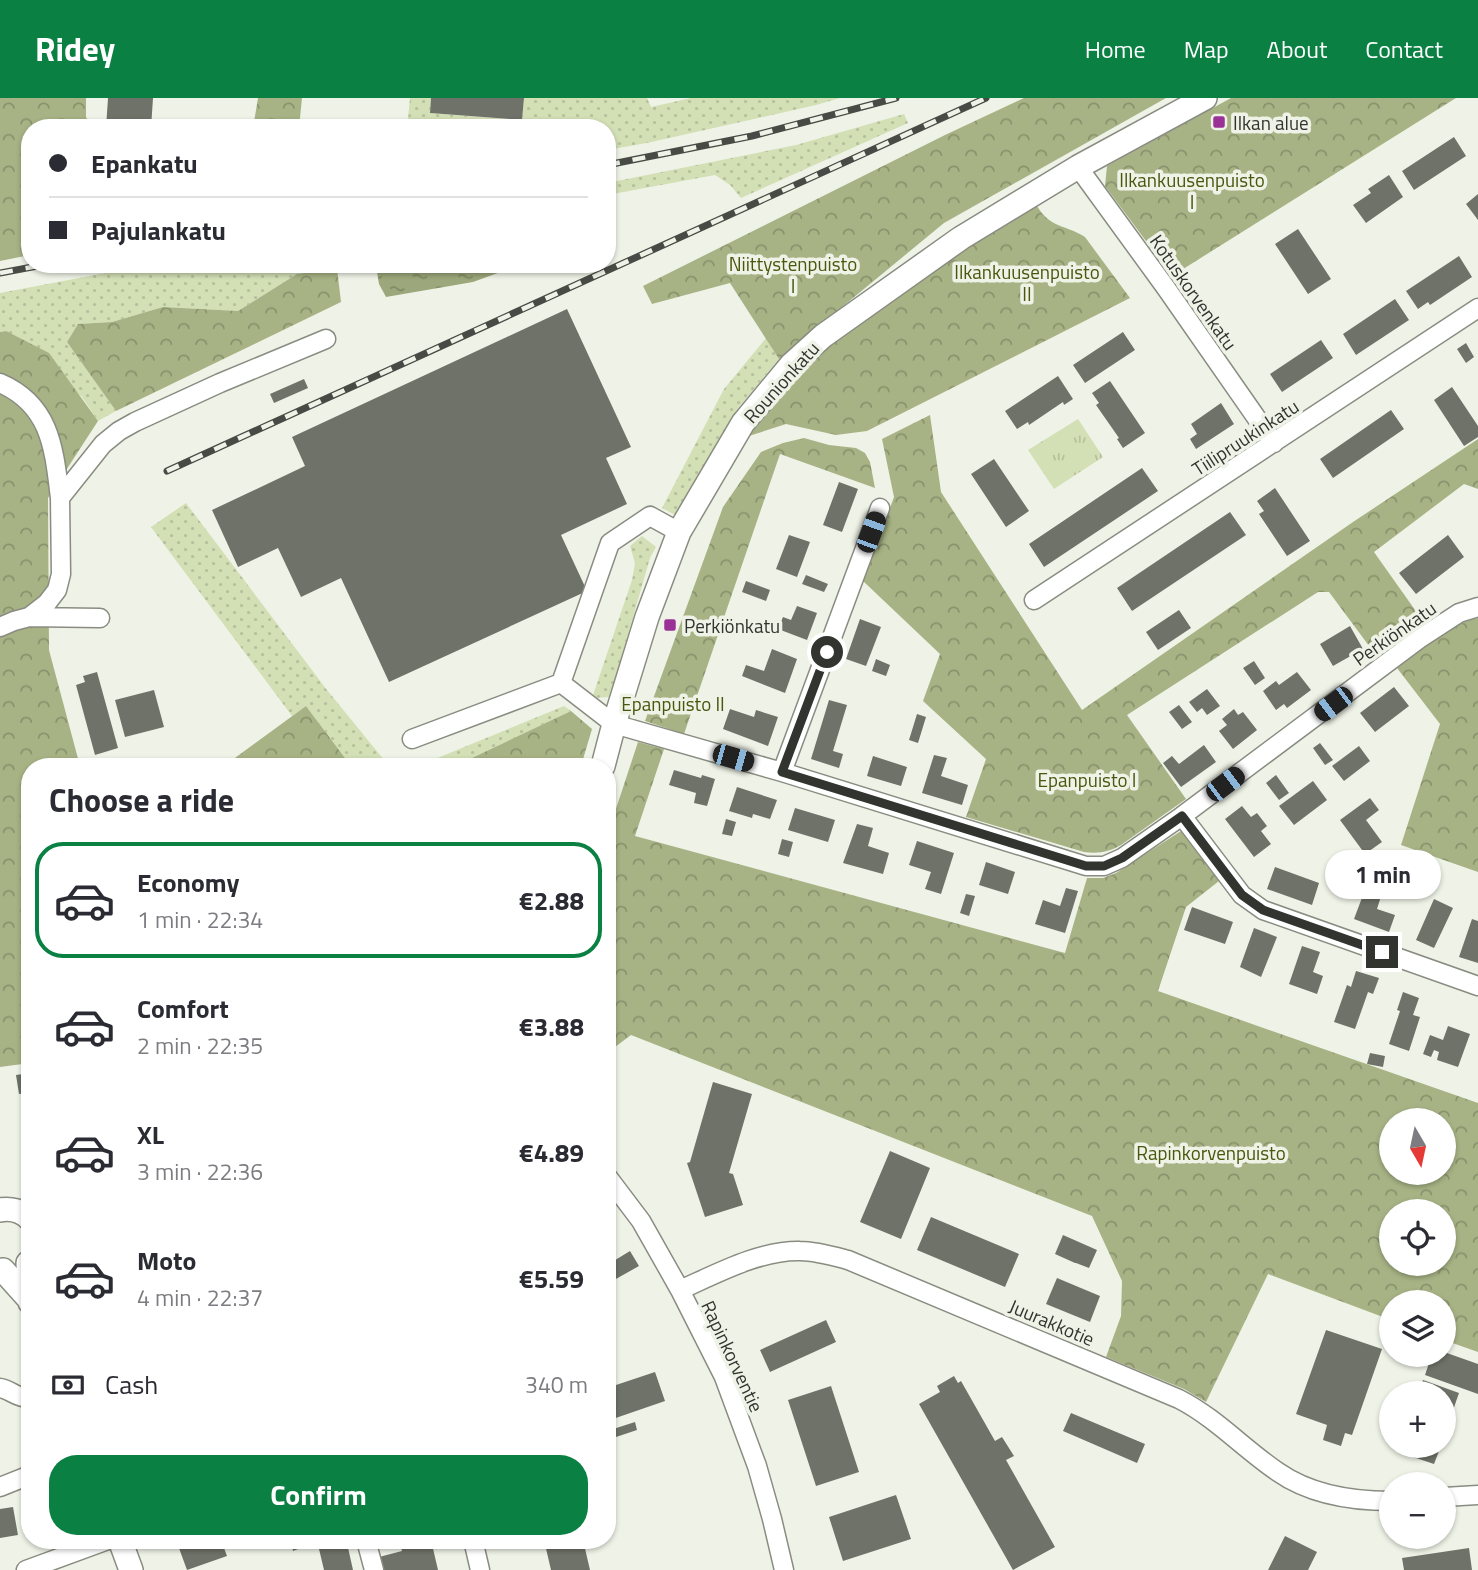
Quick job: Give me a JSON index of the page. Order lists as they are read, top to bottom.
{
  "streets": {
    "main road": ["Rounionkatu"],
    "street": [
      "Kotuskorvenkatu",
      "Tiilipruukinkatu",
      "Perkiönkatu",
      "Juurakkotie",
      "Rapinkorventie"
    ]
  },
  "crossings": [
    ["Kotuskorvenkatu", "Rounionkatu"],
    ["Kotuskorvenkatu", "Tiilipruukinkatu"],
    ["Rounionkatu", "Perkiönkatu"],
    ["Juurakkotie", "Rapinkorventie"]
  ],
  "parks": [
    "Ilkankuusenpuisto I",
    "Niittystenpuisto I",
    "Ilkankuusenpuisto II",
    "Epanpuisto II",
    "Epanpuisto I",
    "Rapinkorvenpuisto"
  ],
  "places": {
    "transit": ["Ilkan alue", "Perkiönkatu"]
  },
  "north": "bottom",
  "page": {
    "header": "Ridey",
    "nav": [
      "Home",
      "Map",
      "About",
      "Contact"
    ],
    "banner": ["Epankatu", "Pajulankatu"],
    "heading": "Choose a ride",
    "list": [
      {
        "name": "Economy",
        "note": "1 min · 22:34",
        "value": "€2.88"
      },
      {
        "name": "Comfort",
        "note": "2 min · 22:35",
        "value": "€3.88"
      },
      {
        "name": "XL",
        "note": "3 min · 22:36",
        "value": "€4.89"
      },
      {
        "name": "Moto",
        "note": "4 min · 22:37",
        "value": "€5.59"
      }
    ],
    "bubble": "1 min",
    "map_buttons": ["+", "−"],
    "pay": ["Cash", "340 m"],
    "buttons": "Confirm"
  }
}
